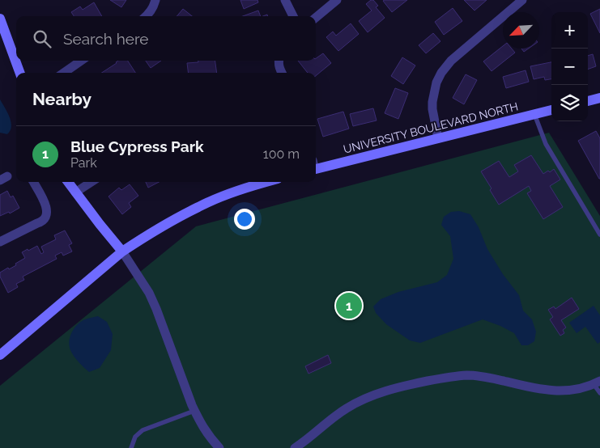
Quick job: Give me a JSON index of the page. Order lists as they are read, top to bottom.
{
  "streets": {
    "street": ["UNIVERSITY BOULEVARD NORTH"]
  },
  "north": "bottom left",
  "page": {
    "map_buttons": ["+", "−"],
    "search": "Search here",
    "heading": "Nearby",
    "list": [
      {
        "mark": "1",
        "name": "Blue Cypress Park",
        "note": "Park",
        "value": "100 m"
      }
    ],
    "pins": "1"
  }
}
